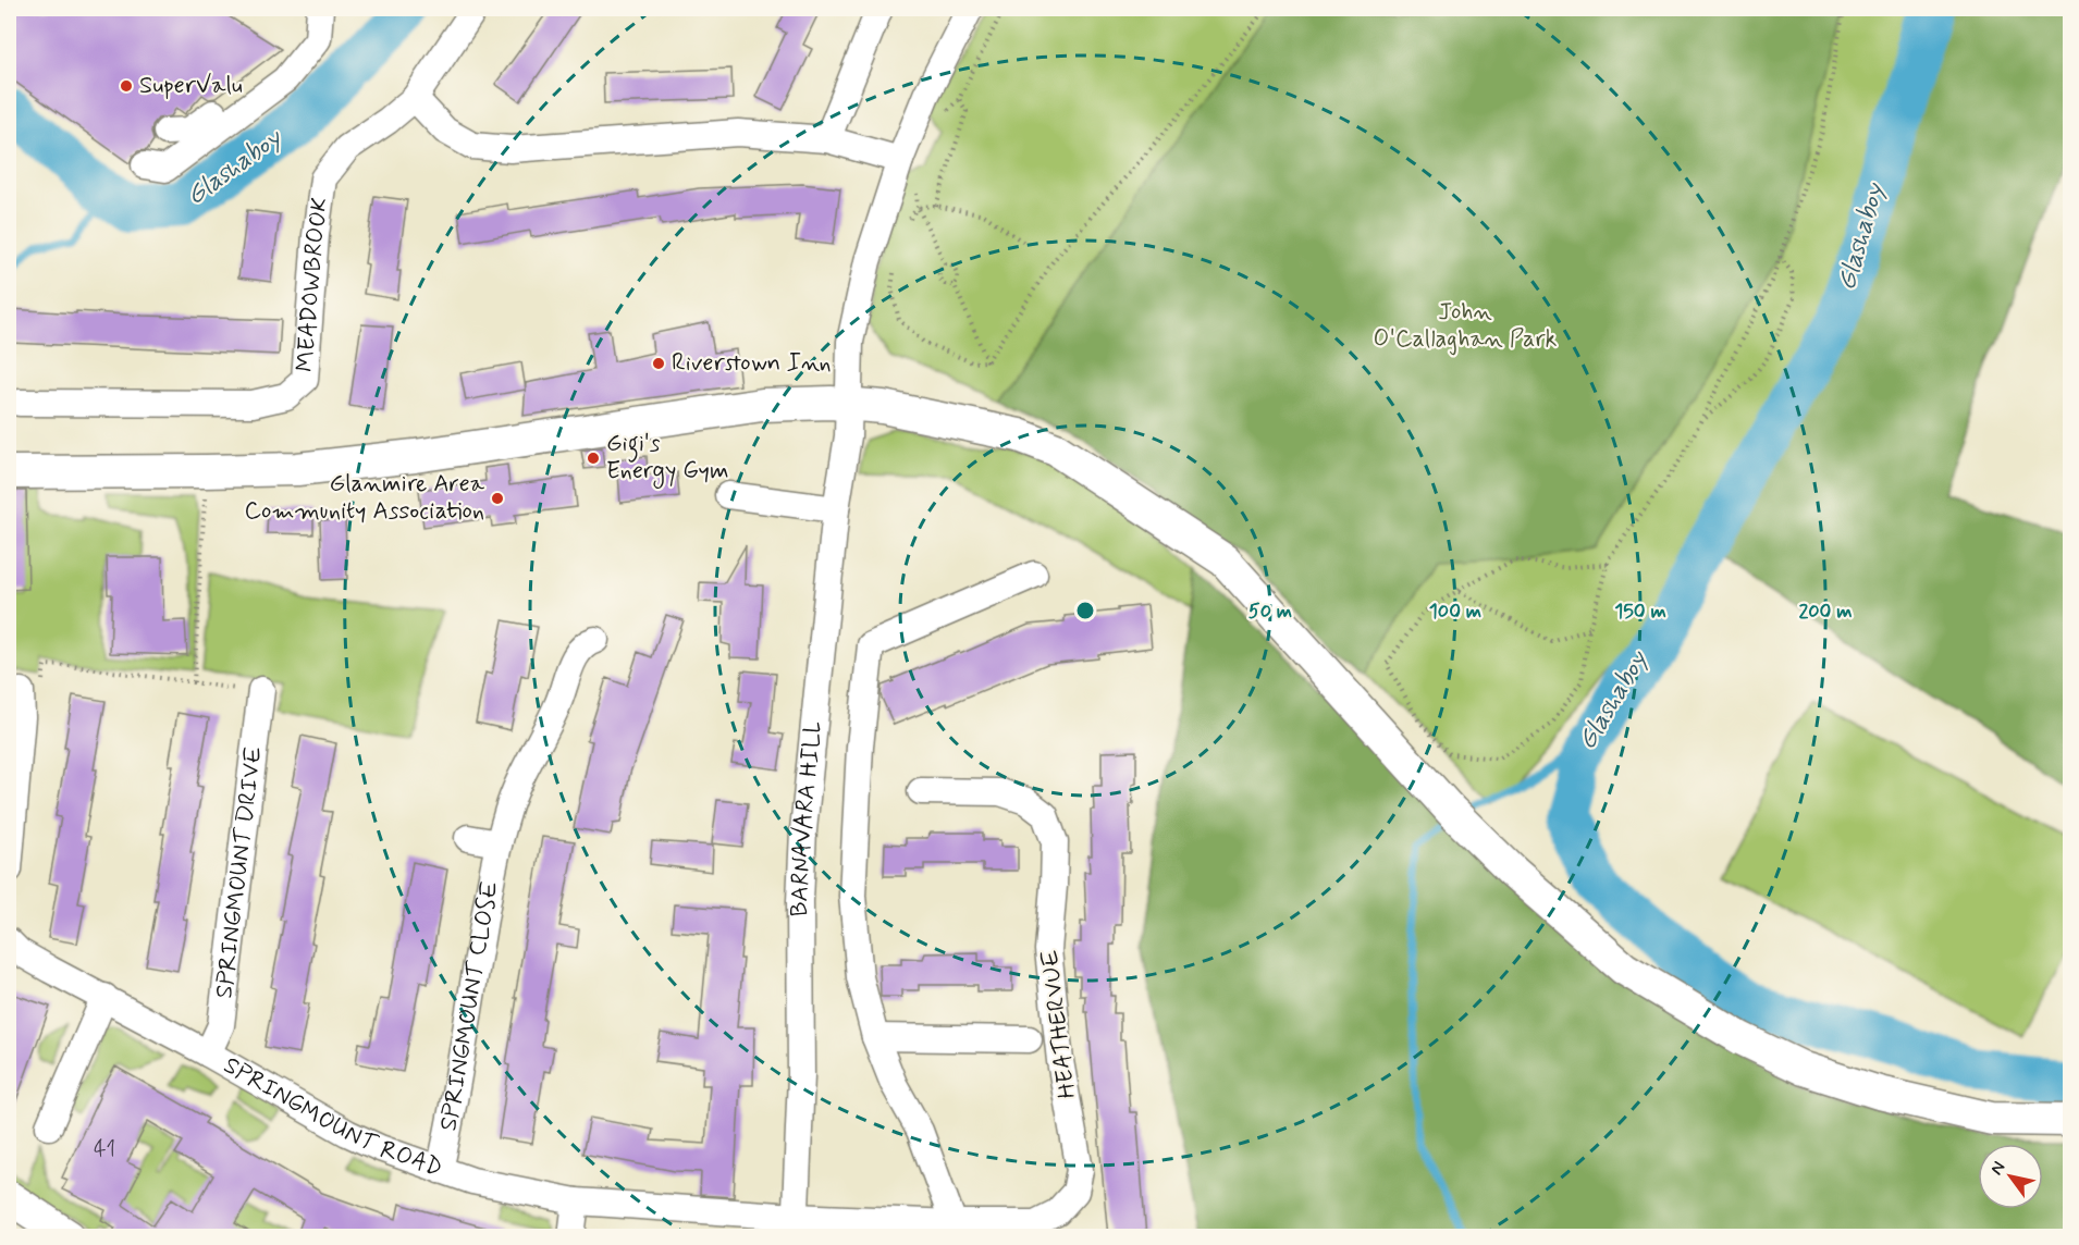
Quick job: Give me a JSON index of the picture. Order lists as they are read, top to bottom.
{
  "streets": {
    "street": [
      "MEADOWBROOK",
      "BARNAVARA HILL",
      "SPRINGMOUNT DRIVE",
      "SPRINGMOUNT CLOSE",
      "HEATHERVUE",
      "SPRINGMOUNT ROAD"
    ]
  },
  "crossings": [
    ["BARNAVARA HILL", "HEATHERVUE"],
    ["BARNAVARA HILL", "SPRINGMOUNT ROAD"],
    ["SPRINGMOUNT DRIVE", "SPRINGMOUNT ROAD"],
    ["SPRINGMOUNT CLOSE", "SPRINGMOUNT ROAD"],
    ["HEATHERVUE", "SPRINGMOUNT ROAD"]
  ],
  "water": ["Glashaboy"],
  "parks": ["John O'Callaghan Park"],
  "places": [
    "SuperValu",
    "Riverstown Inn",
    "Gigi's Energy Gym",
    "Glanmire Area Community Association"
  ],
  "house_numbers": ["41"],
  "north": "top left",
  "rings": [
    "50 m",
    "100 m",
    "150 m",
    "200 m"
  ]
}
